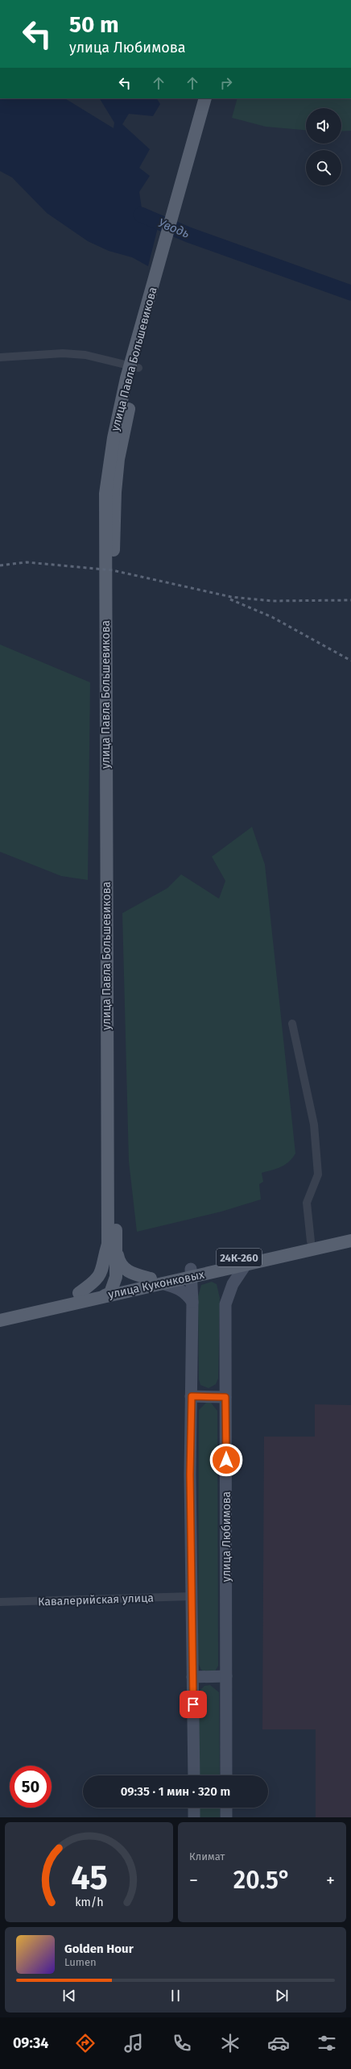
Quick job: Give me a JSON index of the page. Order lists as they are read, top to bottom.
{
  "streets": {
    "main road": [
      "улица Павла Большевикова",
      "24К-260",
      "улица Куконковых",
      "улица Любимова"
    ],
    "street": ["Кавалерийская улица"]
  },
  "crossings": [
    ["улица Павла Большевикова", "улица Куконковых"],
    ["улица Куконковых", "улица Любимова"]
  ],
  "water": ["Уводь"],
  "page": {
    "turn": ["50 m", "улица Любимова"],
    "limit": "50",
    "trip": "09:35 · 1 мин · 320 m",
    "tile": "Климат",
    "heat": ["−", "20.5°", "+"],
    "song": ["Golden Hour", "Lumen"],
    "tabs": "09:34",
    "gauge": ["45", "km/h"]
  }
}
